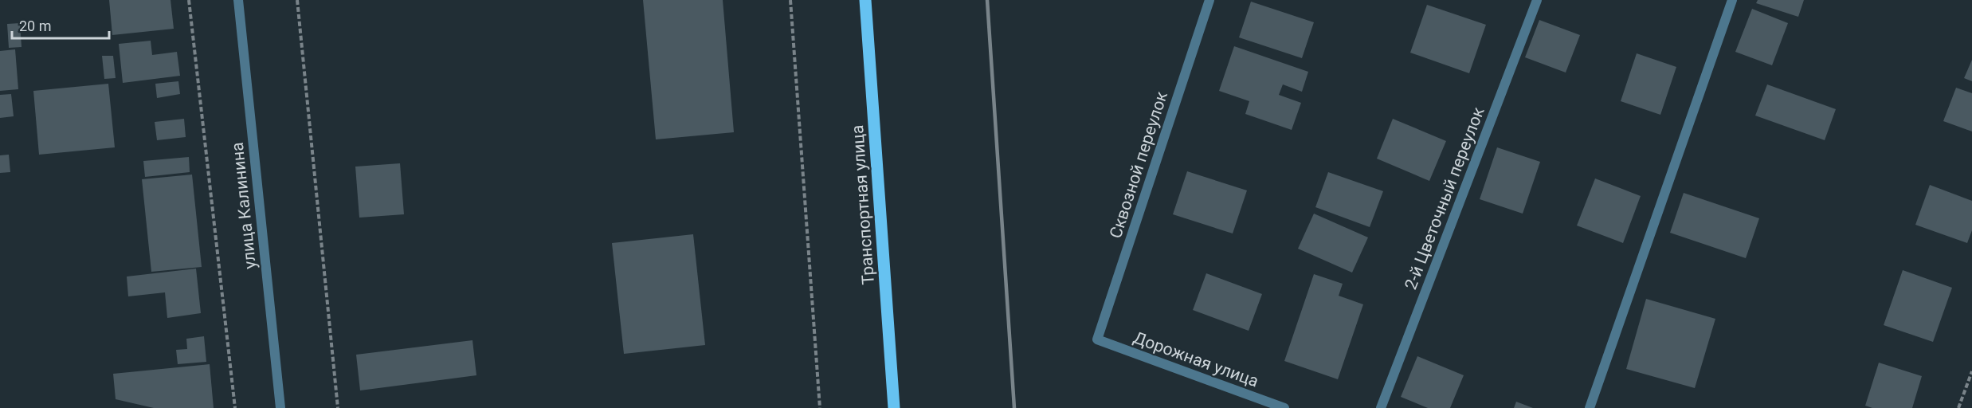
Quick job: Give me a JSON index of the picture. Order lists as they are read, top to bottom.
{
  "streets": {
    "main road": ["Транспортная улица"],
    "street": [
      "Сквозной переулок",
      "2-й Цветочный переулок",
      "улица Калинина",
      "Дорожная улица"
    ]
  },
  "crossings": [
    ["Сквозной переулок", "Дорожная улица"]
  ],
  "scale_bar": "20 m"
}
